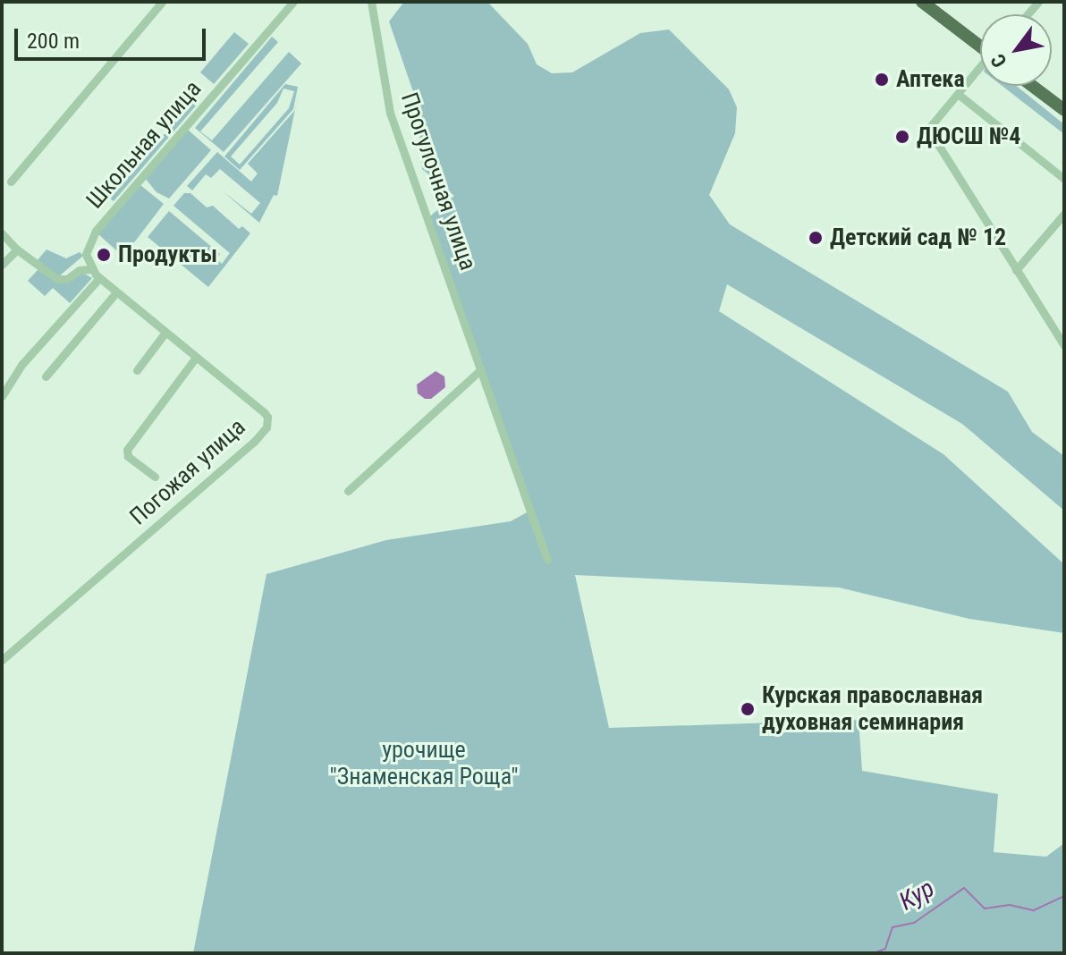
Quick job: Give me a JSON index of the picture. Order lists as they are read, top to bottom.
{
  "streets": {
    "street": ["Школьная улица", "Прогулочная улица", "Погожая улица"]
  },
  "crossings": [
    ["Школьная улица", "Погожая улица"]
  ],
  "water": ["Кур"],
  "parks": ["урочище \"Знаменская Роща\""],
  "places": [
    "Аптека",
    "ДЮСШ №4",
    "Детский сад № 12",
    "Продукты",
    "Курская православная духовная семинария"
  ],
  "scale_bar": "200 m",
  "north": "bottom left"
}
